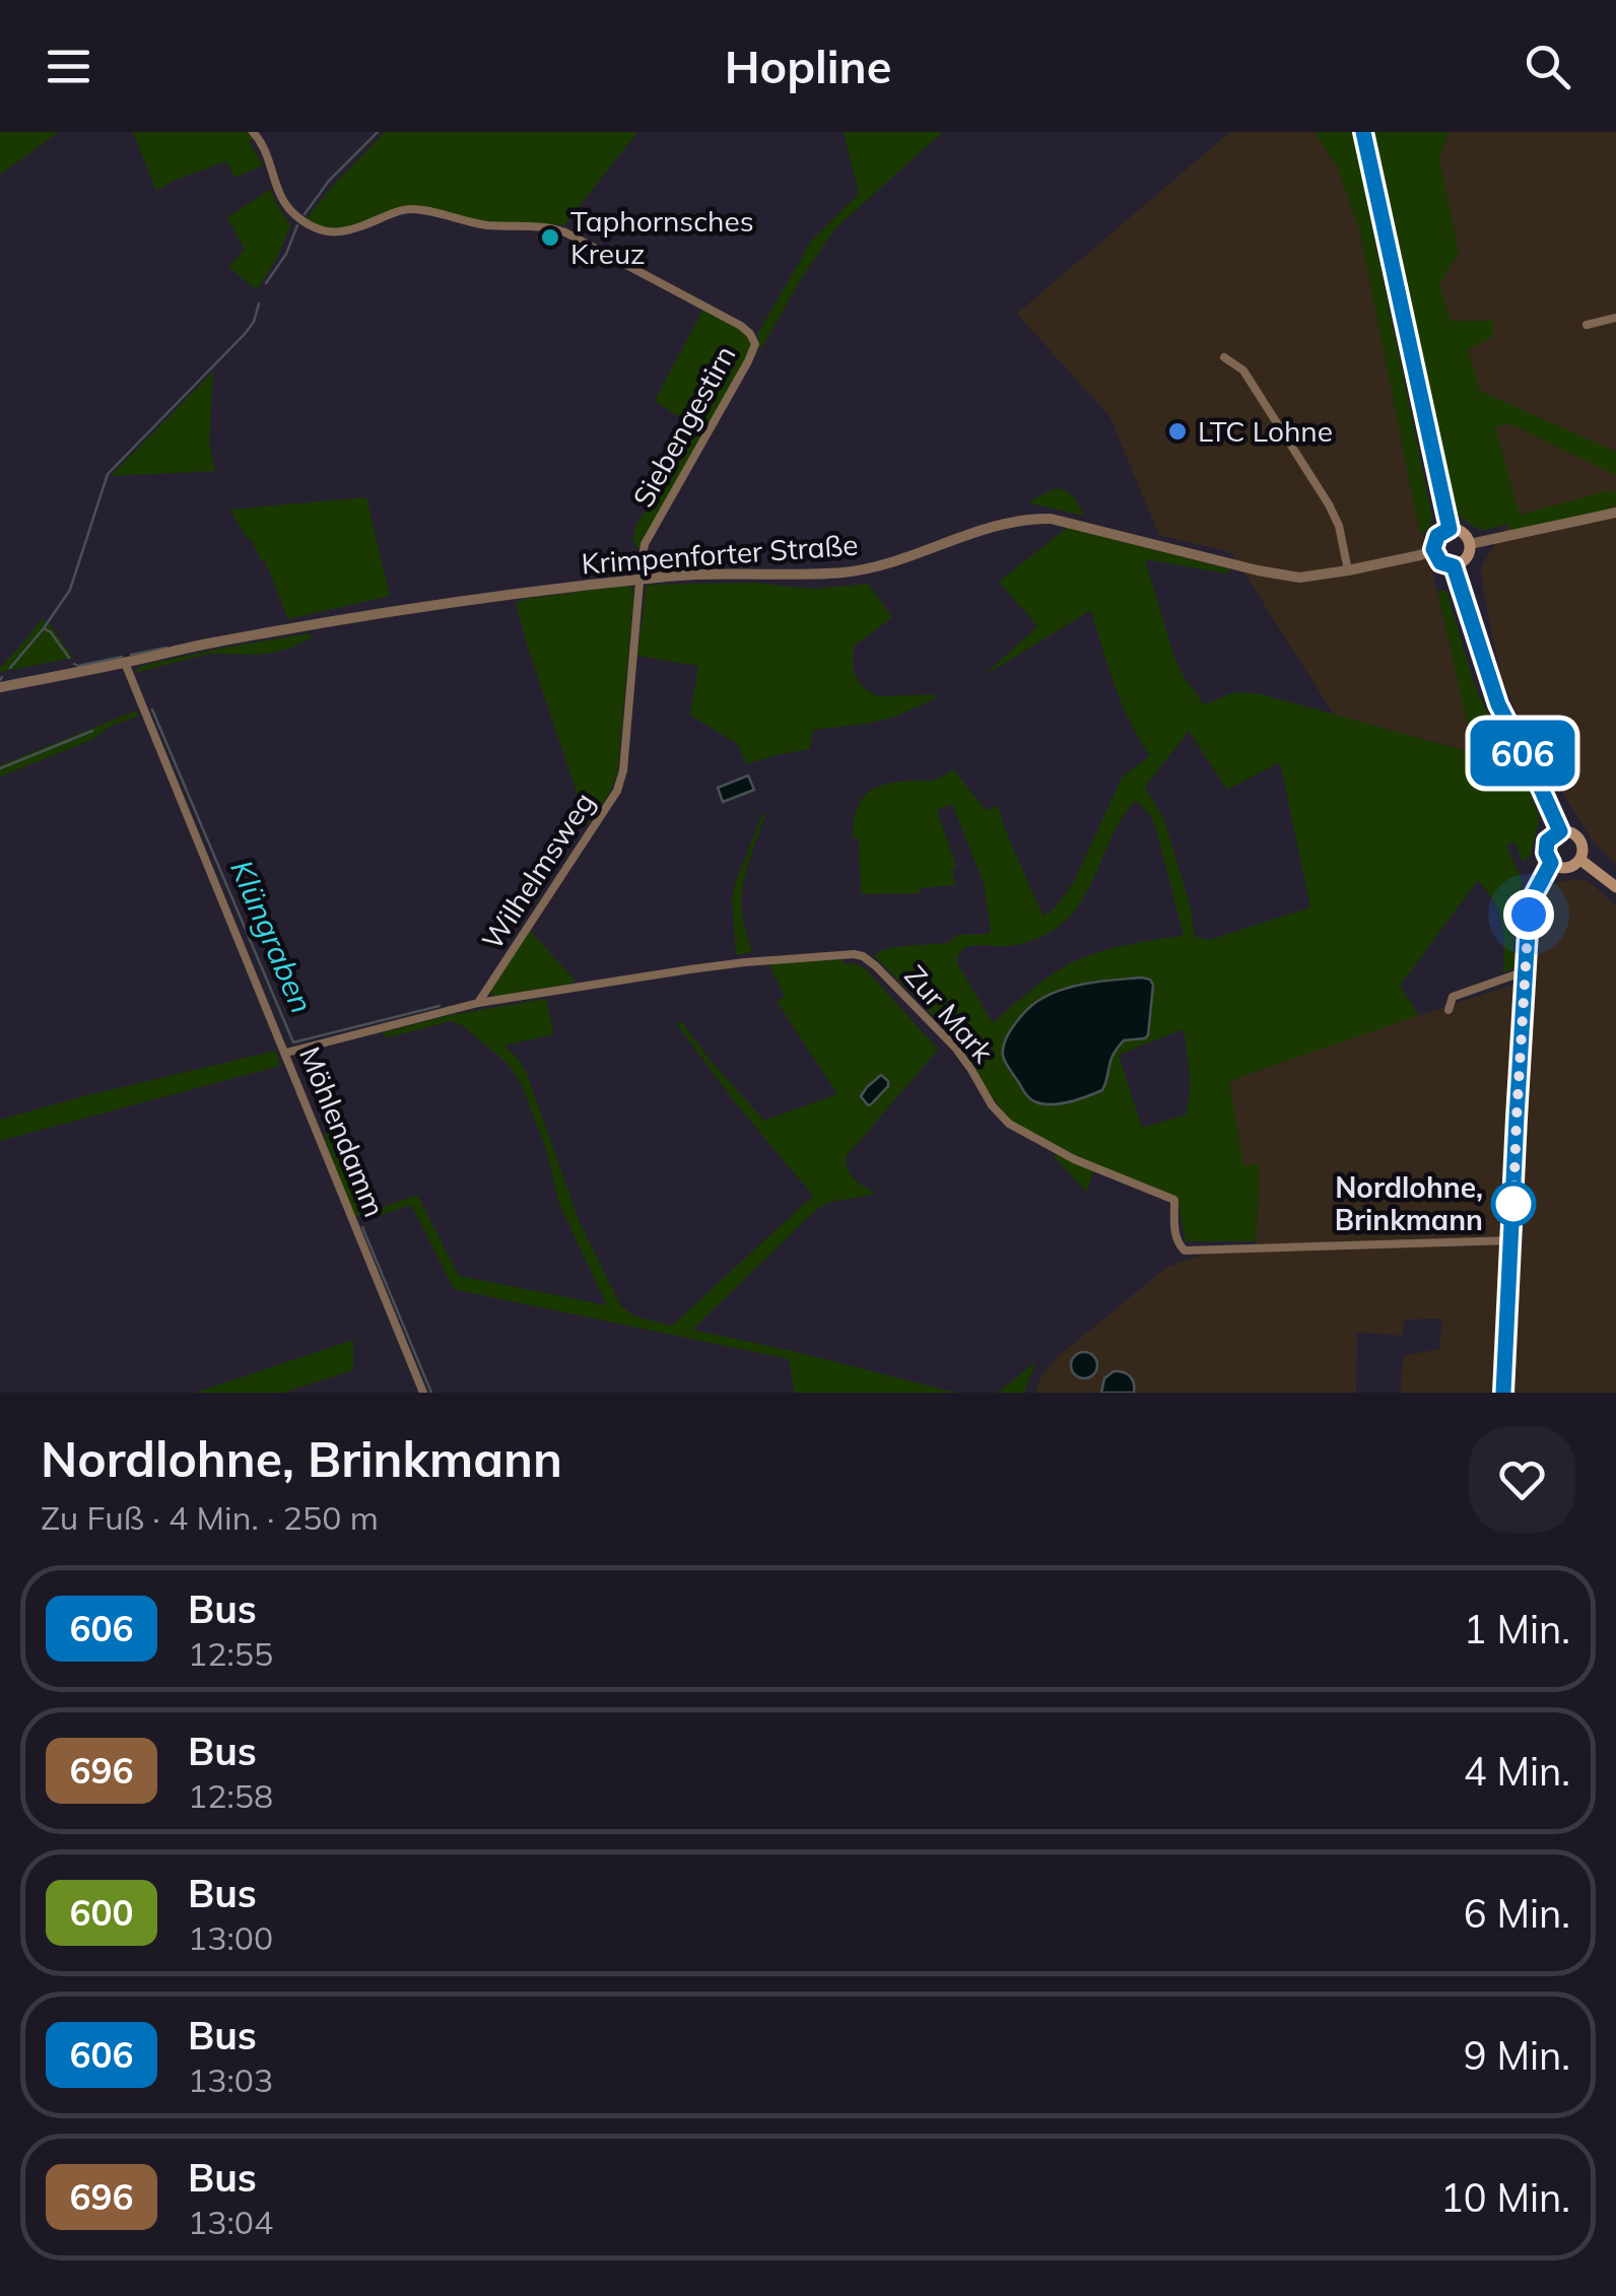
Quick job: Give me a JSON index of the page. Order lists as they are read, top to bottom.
{
  "streets": {
    "street": [
      "Siebengestirn",
      "Krimpenforter Straße",
      "Wilhelmsweg",
      "Zur Mark",
      "Möhlendamm"
    ]
  },
  "crossings": [
    ["Siebengestirn", "Krimpenforter Straße"],
    ["Siebengestirn", "Wilhelmsweg"],
    ["Krimpenforter Straße", "Wilhelmsweg"],
    ["Krimpenforter Straße", "Möhlendamm"],
    ["Wilhelmsweg", "Zur Mark"],
    ["Zur Mark", "Möhlendamm"]
  ],
  "water": ["Klüngraben"],
  "places": ["Taphornsches Kreuz", "LTC Lohne", "Nordlohne, Brinkmann"],
  "lines": ["bus line 606"],
  "page": {
    "header": "Hopline",
    "on_map": "606",
    "heading": ["Nordlohne, Brinkmann", "Zu Fuß · 4 Min. · 250 m"],
    "list": [
      {
        "mark": "606",
        "name": "Bus",
        "note": "12:55",
        "value": "1 Min."
      },
      {
        "mark": "696",
        "name": "Bus",
        "note": "12:58",
        "value": "4 Min."
      },
      {
        "mark": "600",
        "name": "Bus",
        "note": "13:00",
        "value": "6 Min."
      },
      {
        "mark": "606",
        "name": "Bus",
        "note": "13:03",
        "value": "9 Min."
      },
      {
        "mark": "696",
        "name": "Bus",
        "note": "13:04",
        "value": "10 Min."
      }
    ]
  }
}
